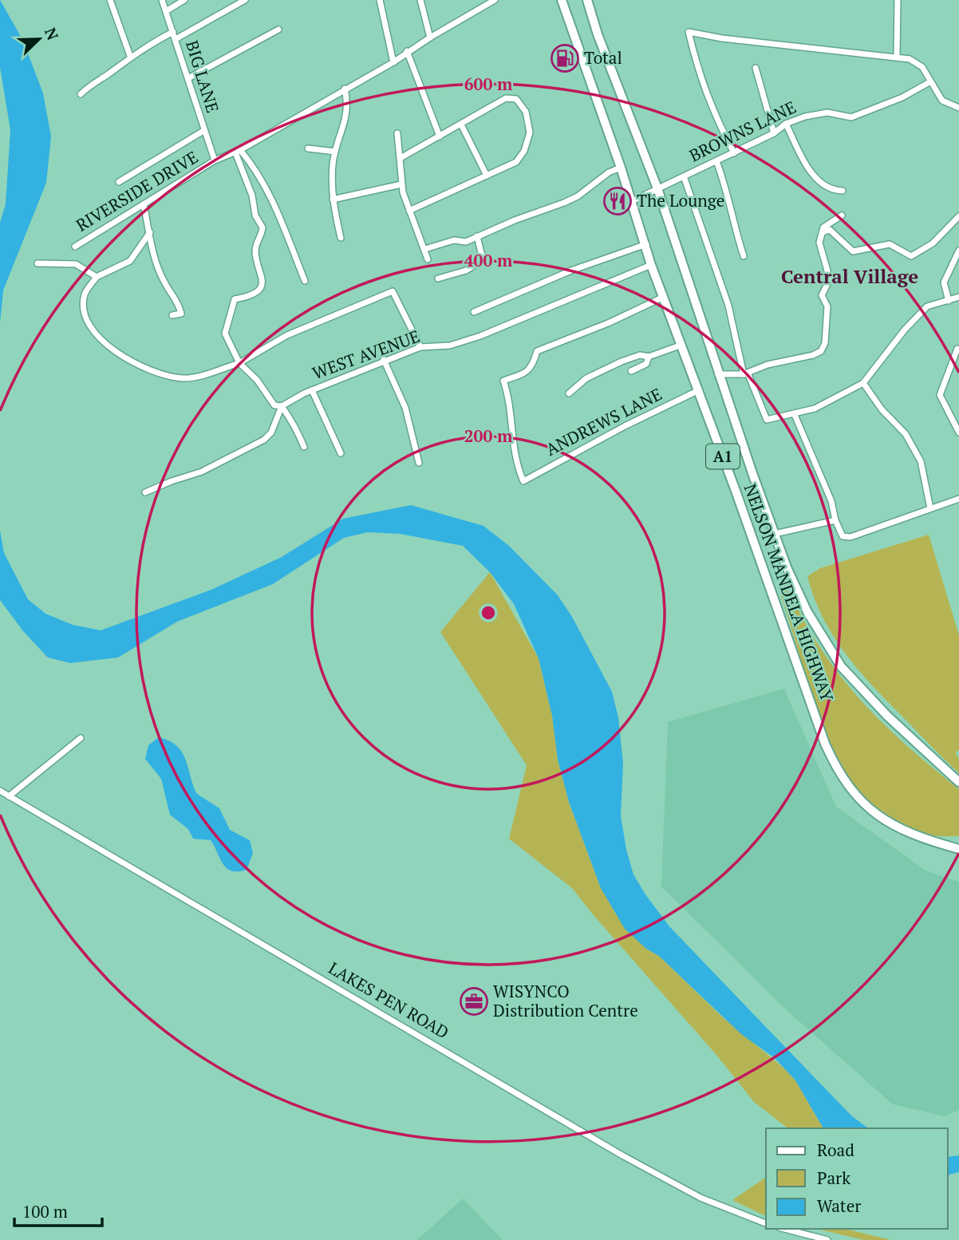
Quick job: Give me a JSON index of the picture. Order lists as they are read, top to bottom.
{
  "streets": {
    "highway": ["A1", "NELSON MANDELA HIGHWAY"],
    "street": [
      "BIG LANE",
      "BROWNS LANE",
      "RIVERSIDE DRIVE",
      "WEST AVENUE",
      "ANDREWS LANE",
      "LAKES PEN ROAD"
    ]
  },
  "crossings": [
    ["BIG LANE", "RIVERSIDE DRIVE"],
    ["BROWNS LANE", "NELSON MANDELA HIGHWAY"],
    ["WEST AVENUE", "NELSON MANDELA HIGHWAY"],
    ["ANDREWS LANE", "NELSON MANDELA HIGHWAY"]
  ],
  "districts": ["Central Village"],
  "places": {
    "fuel station": ["Total"],
    "restaurant": ["The Lounge"],
    "office": ["WISYNCO Distribution Centre"]
  },
  "legend": ["Road", "Park", "Water"],
  "scale_bar": "100 m",
  "north": "top right",
  "rings": ["600 m", "400 m", "200 m"]
}
